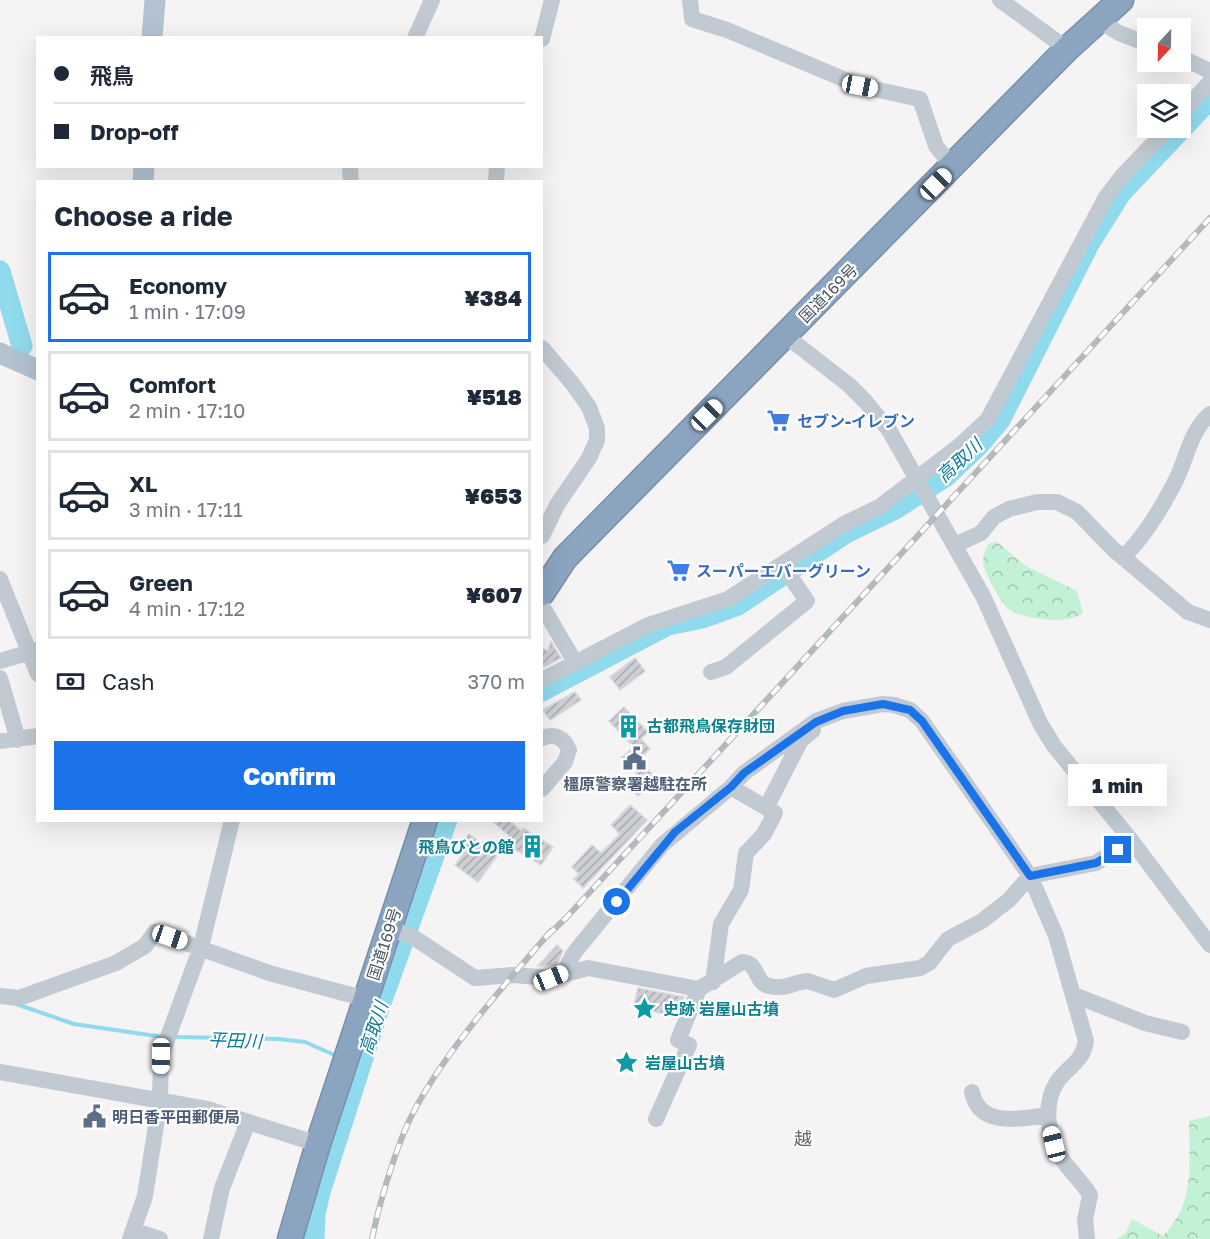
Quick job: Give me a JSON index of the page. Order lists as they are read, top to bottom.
{
  "streets": {
    "highway": ["国道169号"]
  },
  "districts": ["越"],
  "water": ["高取川", "平田川"],
  "places": {
    "supermarket": ["セブン-イレブン", "スーパーエバーグリーン"],
    "building": ["古都飛鳥保存財団", "飛鳥びとの館"],
    "public building": ["橿原警察署越駐在所", "明日香平田郵便局"],
    "place": ["史跡 岩屋山古墳", "岩屋山古墳"]
  },
  "north": "bottom",
  "page": {
    "banner": ["飛鳥", "Drop-off"],
    "heading": "Choose a ride",
    "list": [
      {
        "name": "Economy",
        "note": "1 min · 17:09",
        "value": "¥384"
      },
      {
        "name": "Comfort",
        "note": "2 min · 17:10",
        "value": "¥518"
      },
      {
        "name": "XL",
        "note": "3 min · 17:11",
        "value": "¥653"
      },
      {
        "name": "Green",
        "note": "4 min · 17:12",
        "value": "¥607"
      }
    ],
    "pay": ["Cash", "370 m"],
    "buttons": "Confirm",
    "bubble": "1 min"
  }
}
